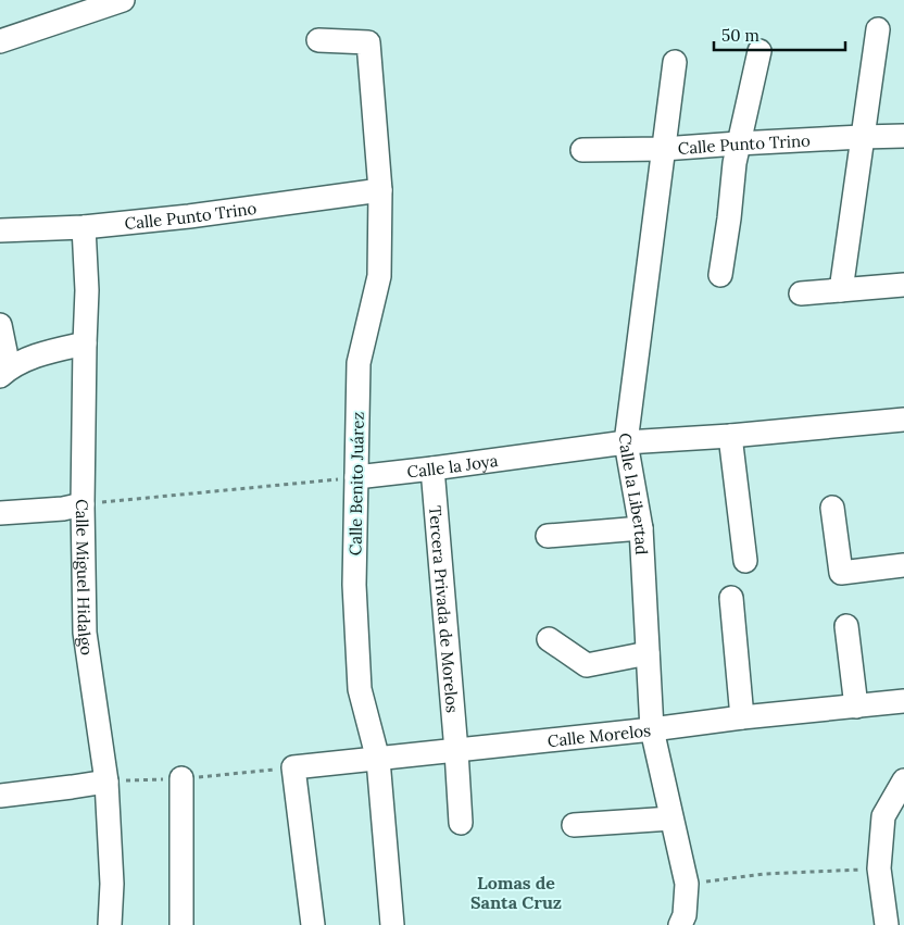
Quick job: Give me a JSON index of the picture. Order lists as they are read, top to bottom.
{
  "streets": {
    "street": [
      "Calle Punto Trino",
      "Calle la Joya",
      "Calle Benito Juárez",
      "Calle la Libertad",
      "Calle Miguel Hidalgo",
      "Tercera Privada de Morelos",
      "Calle Morelos"
    ]
  },
  "crossings": [
    ["Calle Punto Trino", "Calle Benito Juárez"],
    ["Calle Punto Trino", "Calle la Libertad"],
    ["Calle Punto Trino", "Calle Miguel Hidalgo"],
    ["Calle la Joya", "Calle Benito Juárez"],
    ["Calle la Joya", "Calle la Libertad"],
    ["Calle la Joya", "Tercera Privada de Morelos"],
    ["Calle Benito Juárez", "Calle Morelos"],
    ["Calle la Libertad", "Calle Morelos"],
    ["Tercera Privada de Morelos", "Calle Morelos"]
  ],
  "districts": ["Lomas de Santa Cruz"],
  "scale_bar": "50 m"
}
